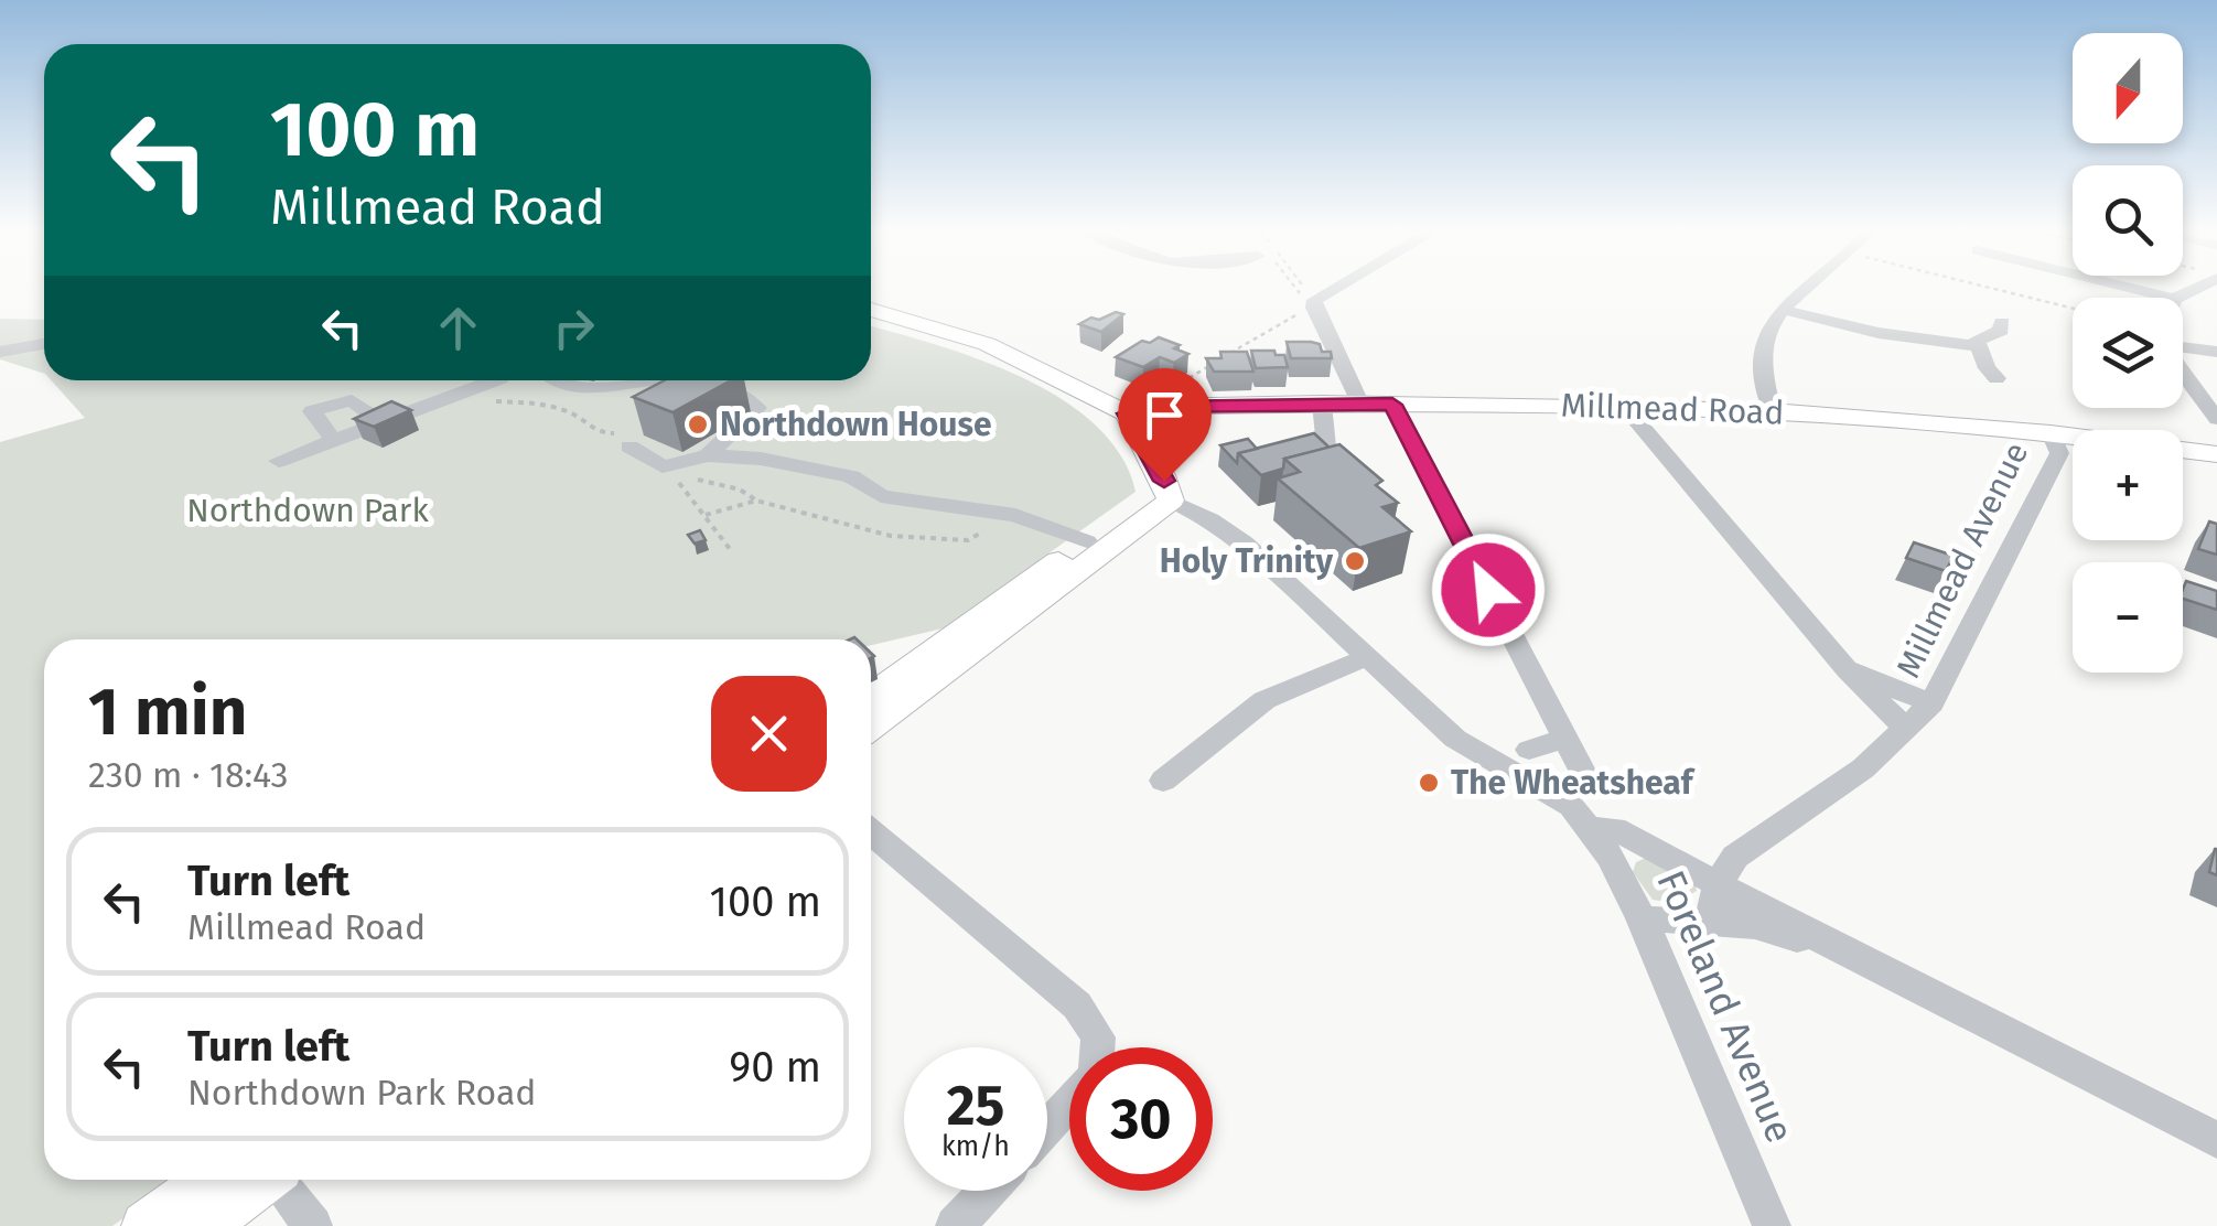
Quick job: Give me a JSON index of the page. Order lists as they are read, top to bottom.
{
  "streets": {
    "main road": ["Millmead Road"],
    "street": ["Millmead Avenue", "Foreland Avenue"]
  },
  "crossings": [
    ["Millmead Road", "Millmead Avenue"]
  ],
  "parks": ["Northdown Park"],
  "places": ["Northdown House", "Holy Trinity", "The Wheatsheaf"],
  "north": "bottom",
  "page": {
    "map_buttons": ["+", "−"],
    "turn": ["100 m", "Millmead Road"],
    "heading": ["1 min", "230 m · 18:43"],
    "list": [
      {
        "name": "Turn left",
        "note": "Millmead Road",
        "value": "100 m"
      },
      {
        "name": "Turn left",
        "note": "Northdown Park Road",
        "value": "90 m"
      }
    ],
    "speed": "25 km/h",
    "limit": "30"
  }
}
